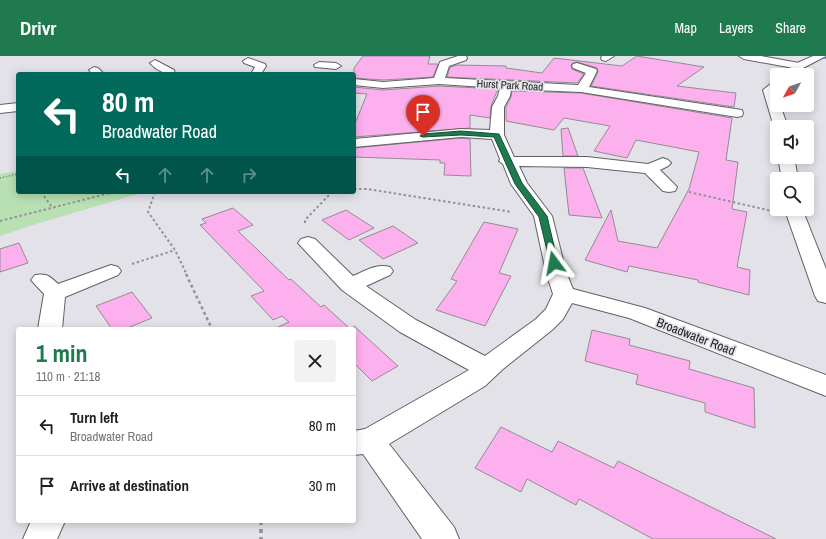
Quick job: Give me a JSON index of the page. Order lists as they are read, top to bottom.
{
  "streets": {
    "street": ["Hurst Park Road", "Broadwater Road"]
  },
  "north": "bottom left",
  "page": {
    "header": "Drivr",
    "nav": ["Map", "Layers", "Share"],
    "turn": ["80 m", "Broadwater Road"],
    "heading": ["1 min", "110 m · 21:18"],
    "list": [
      {
        "name": "Turn left",
        "note": "Broadwater Road",
        "value": "80 m"
      },
      {
        "name": "Arrive at destination",
        "value": "30 m"
      }
    ]
  }
}
